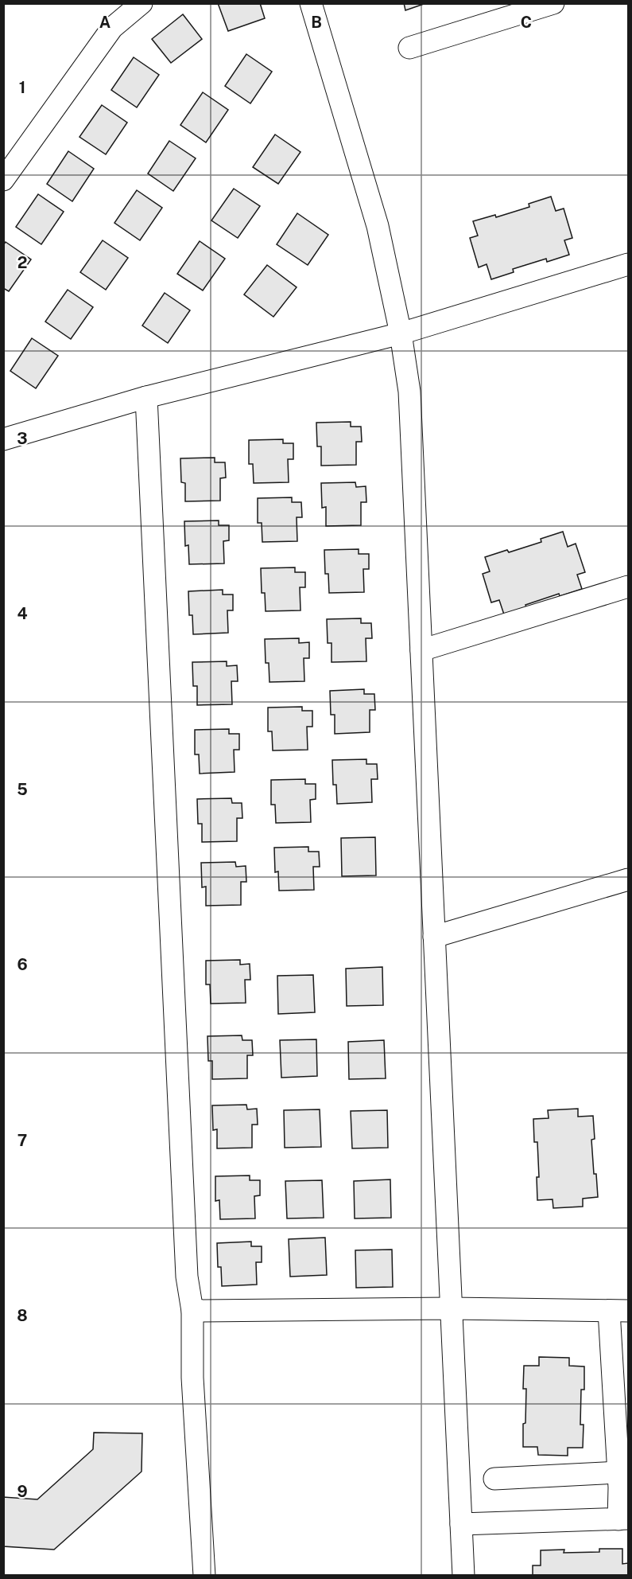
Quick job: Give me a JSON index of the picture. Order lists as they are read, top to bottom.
{
  "grid": {
    "columns": ["A", "B", "C"],
    "rows": [
      "1",
      "2",
      "3",
      "4",
      "5",
      "6",
      "7",
      "8",
      "9"
    ]
  }
}
